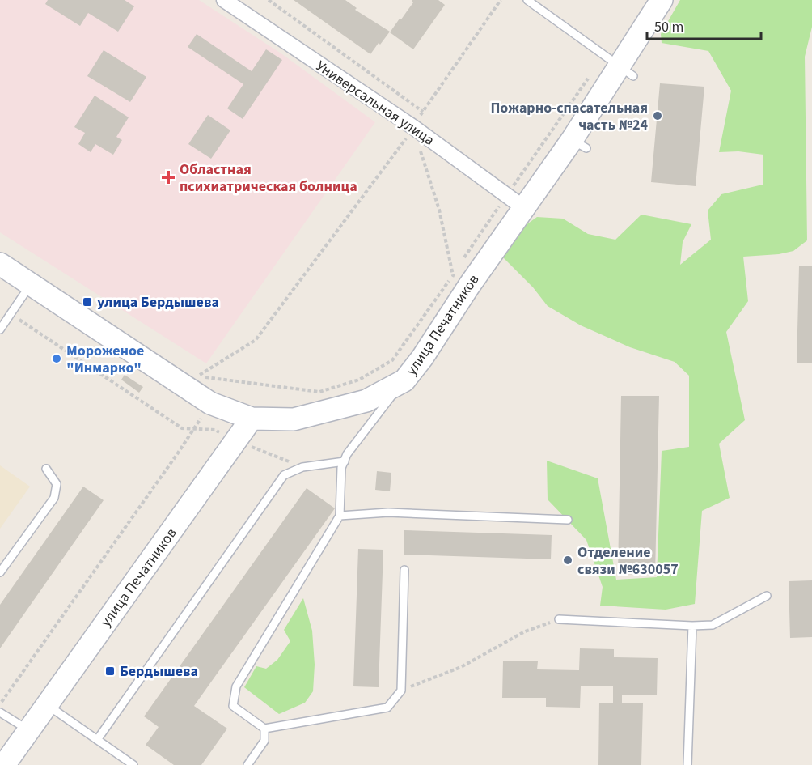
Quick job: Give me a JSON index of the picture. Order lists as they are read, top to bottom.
{
  "streets": {
    "street": ["Универсальная улица", "улица Печатников"]
  },
  "crossings": [
    ["Универсальная улица", "улица Печатников"]
  ],
  "places": {
    "other": ["Пожарно-спасательная часть №24", "Мороженое \"Инмарко\"", "Отделение связи №630057"],
    "health": ["Областная психиатрическая болница"],
    "transit": ["улица Бердышева", "Бердышева"]
  },
  "scale_bar": "50 m"
}
